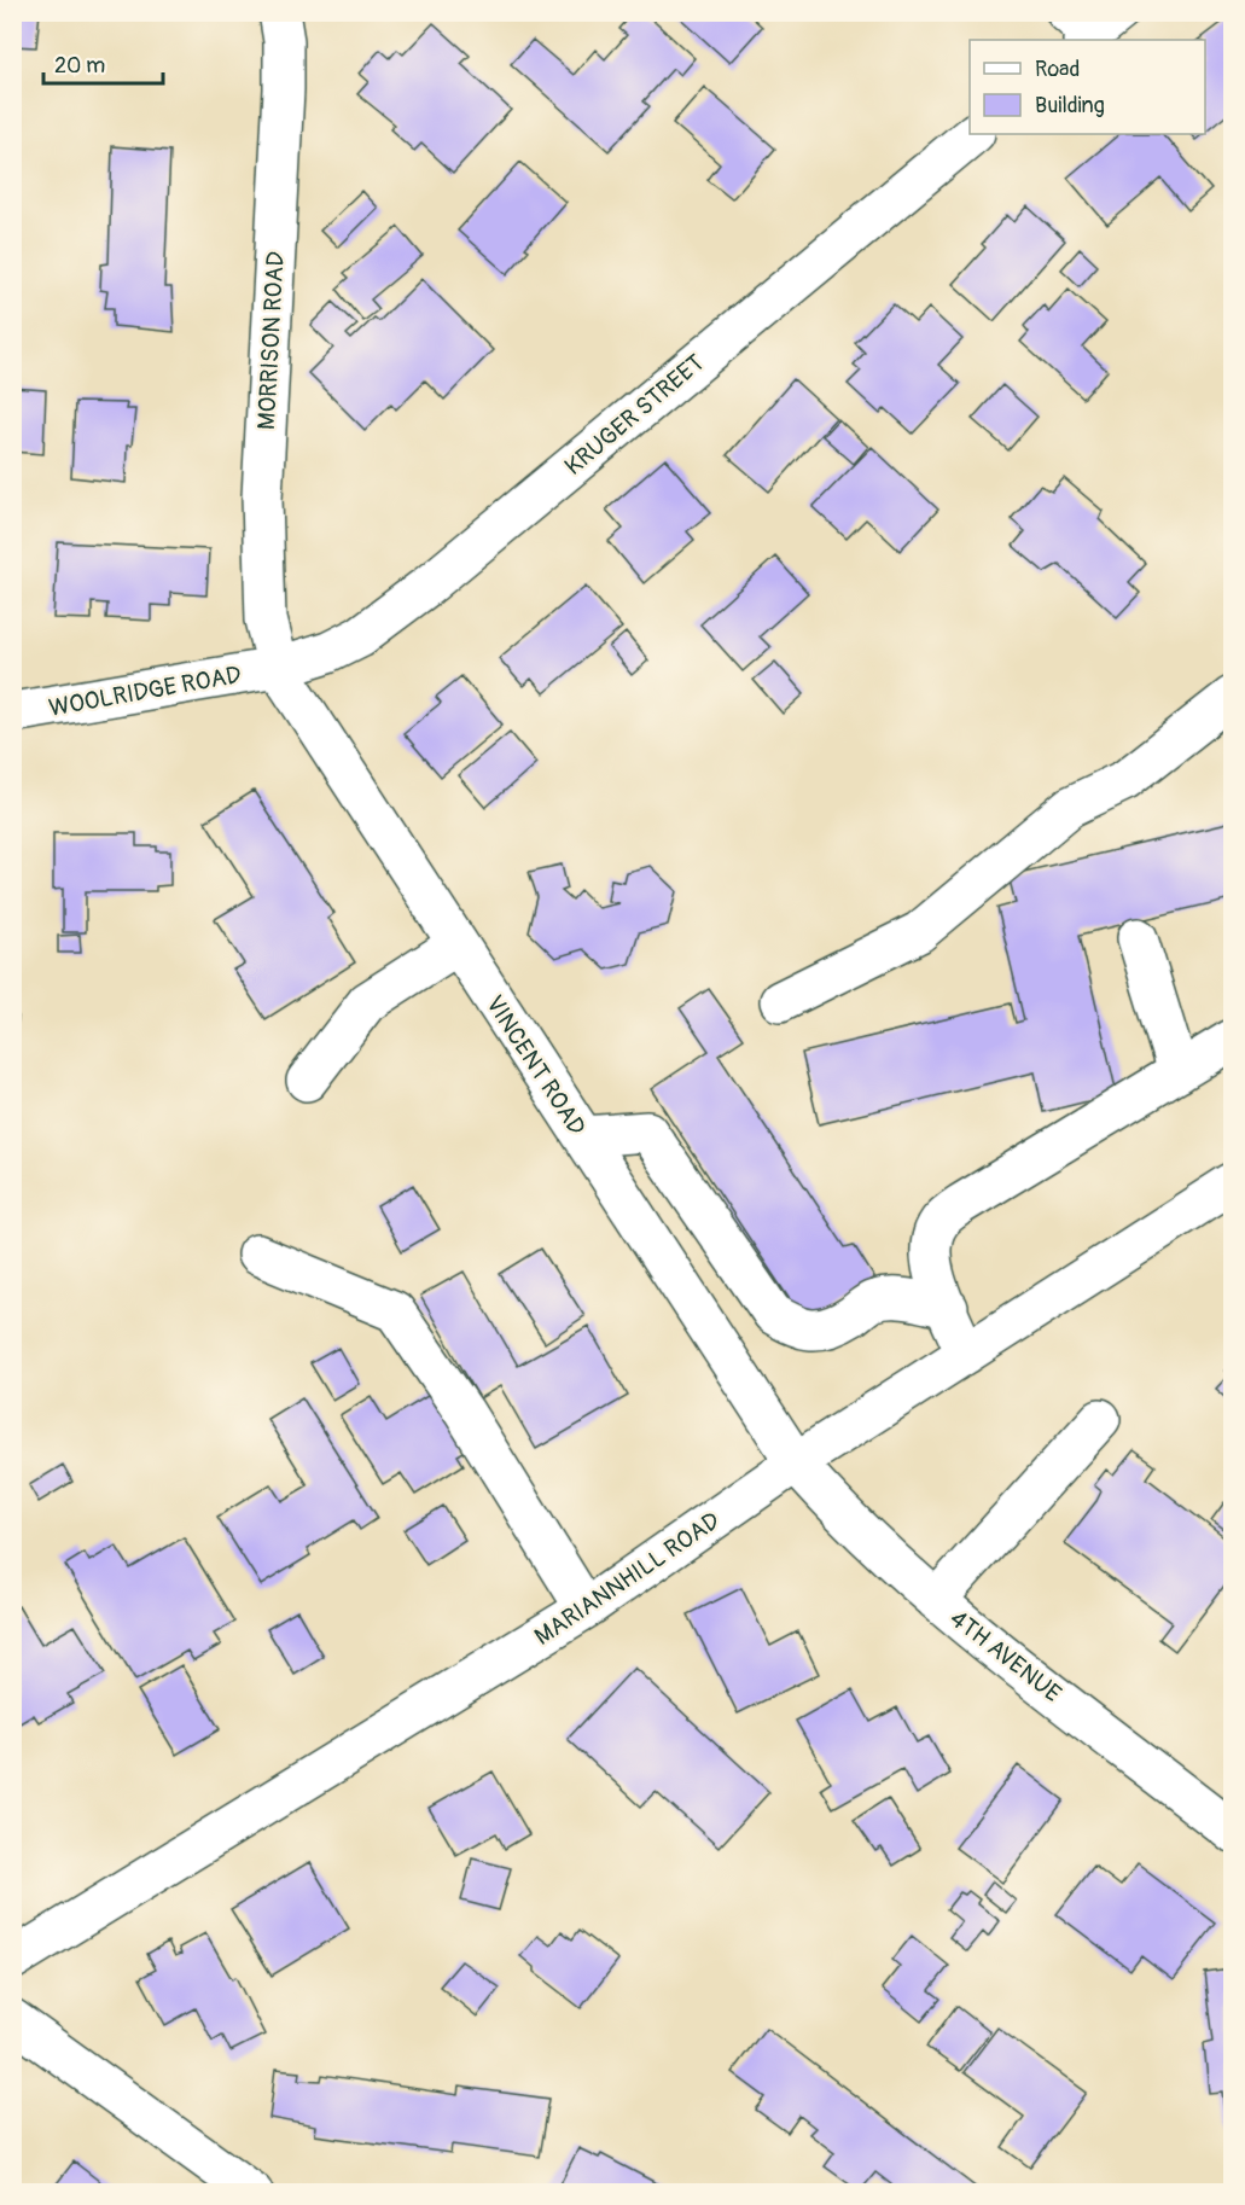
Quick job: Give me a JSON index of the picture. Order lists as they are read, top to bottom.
{
  "streets": {
    "street": [
      "MORRISON ROAD",
      "KRUGER STREET",
      "WOOLRIDGE ROAD",
      "VINCENT ROAD",
      "MARIANNHILL ROAD",
      "4TH AVENUE"
    ]
  },
  "crossings": [
    ["MORRISON ROAD", "KRUGER STREET"],
    ["MORRISON ROAD", "WOOLRIDGE ROAD"],
    ["MORRISON ROAD", "VINCENT ROAD"],
    ["KRUGER STREET", "WOOLRIDGE ROAD"],
    ["KRUGER STREET", "VINCENT ROAD"],
    ["WOOLRIDGE ROAD", "VINCENT ROAD"],
    ["VINCENT ROAD", "MARIANNHILL ROAD"],
    ["VINCENT ROAD", "4TH AVENUE"],
    ["MARIANNHILL ROAD", "4TH AVENUE"]
  ],
  "legend": ["Road", "Building"],
  "scale_bar": "20 m"
}
